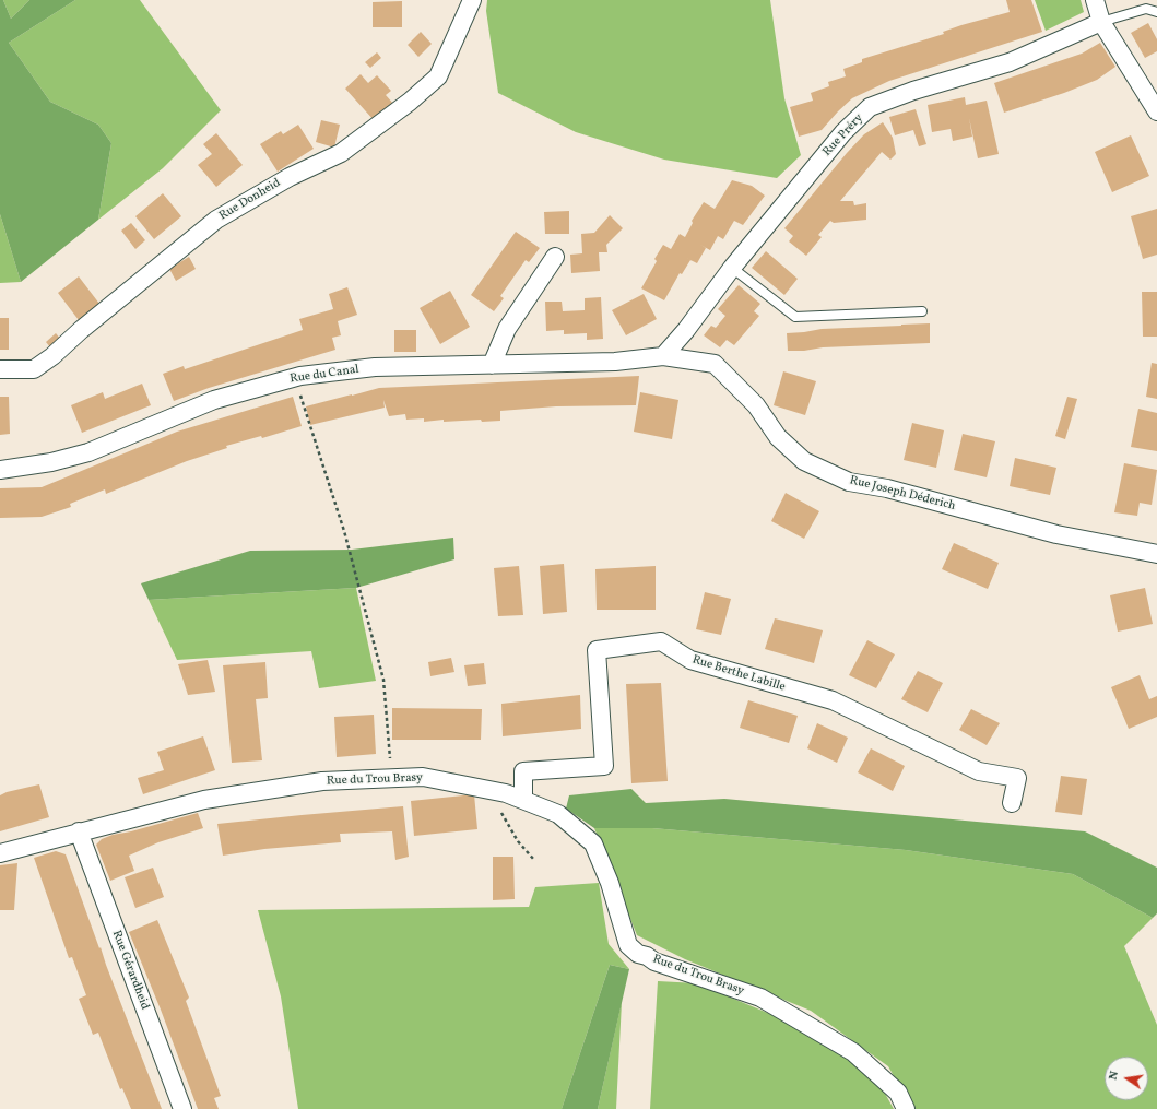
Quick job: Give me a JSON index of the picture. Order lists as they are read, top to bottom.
{
  "streets": {
    "street": [
      "Rue Préry",
      "Rue Donheid",
      "Rue du Canal",
      "Rue Joseph Déderich",
      "Rue Berthe Labille",
      "Rue du Trou Brasy",
      "Rue Gérardheid"
    ]
  },
  "crossings": [
    ["Rue Préry", "Rue du Canal"],
    ["Rue Préry", "Rue Joseph Déderich"],
    ["Rue du Canal", "Rue Joseph Déderich"],
    ["Rue Berthe Labille", "Rue du Trou Brasy"],
    ["Rue du Trou Brasy", "Rue Gérardheid"]
  ],
  "north": "left"
}
